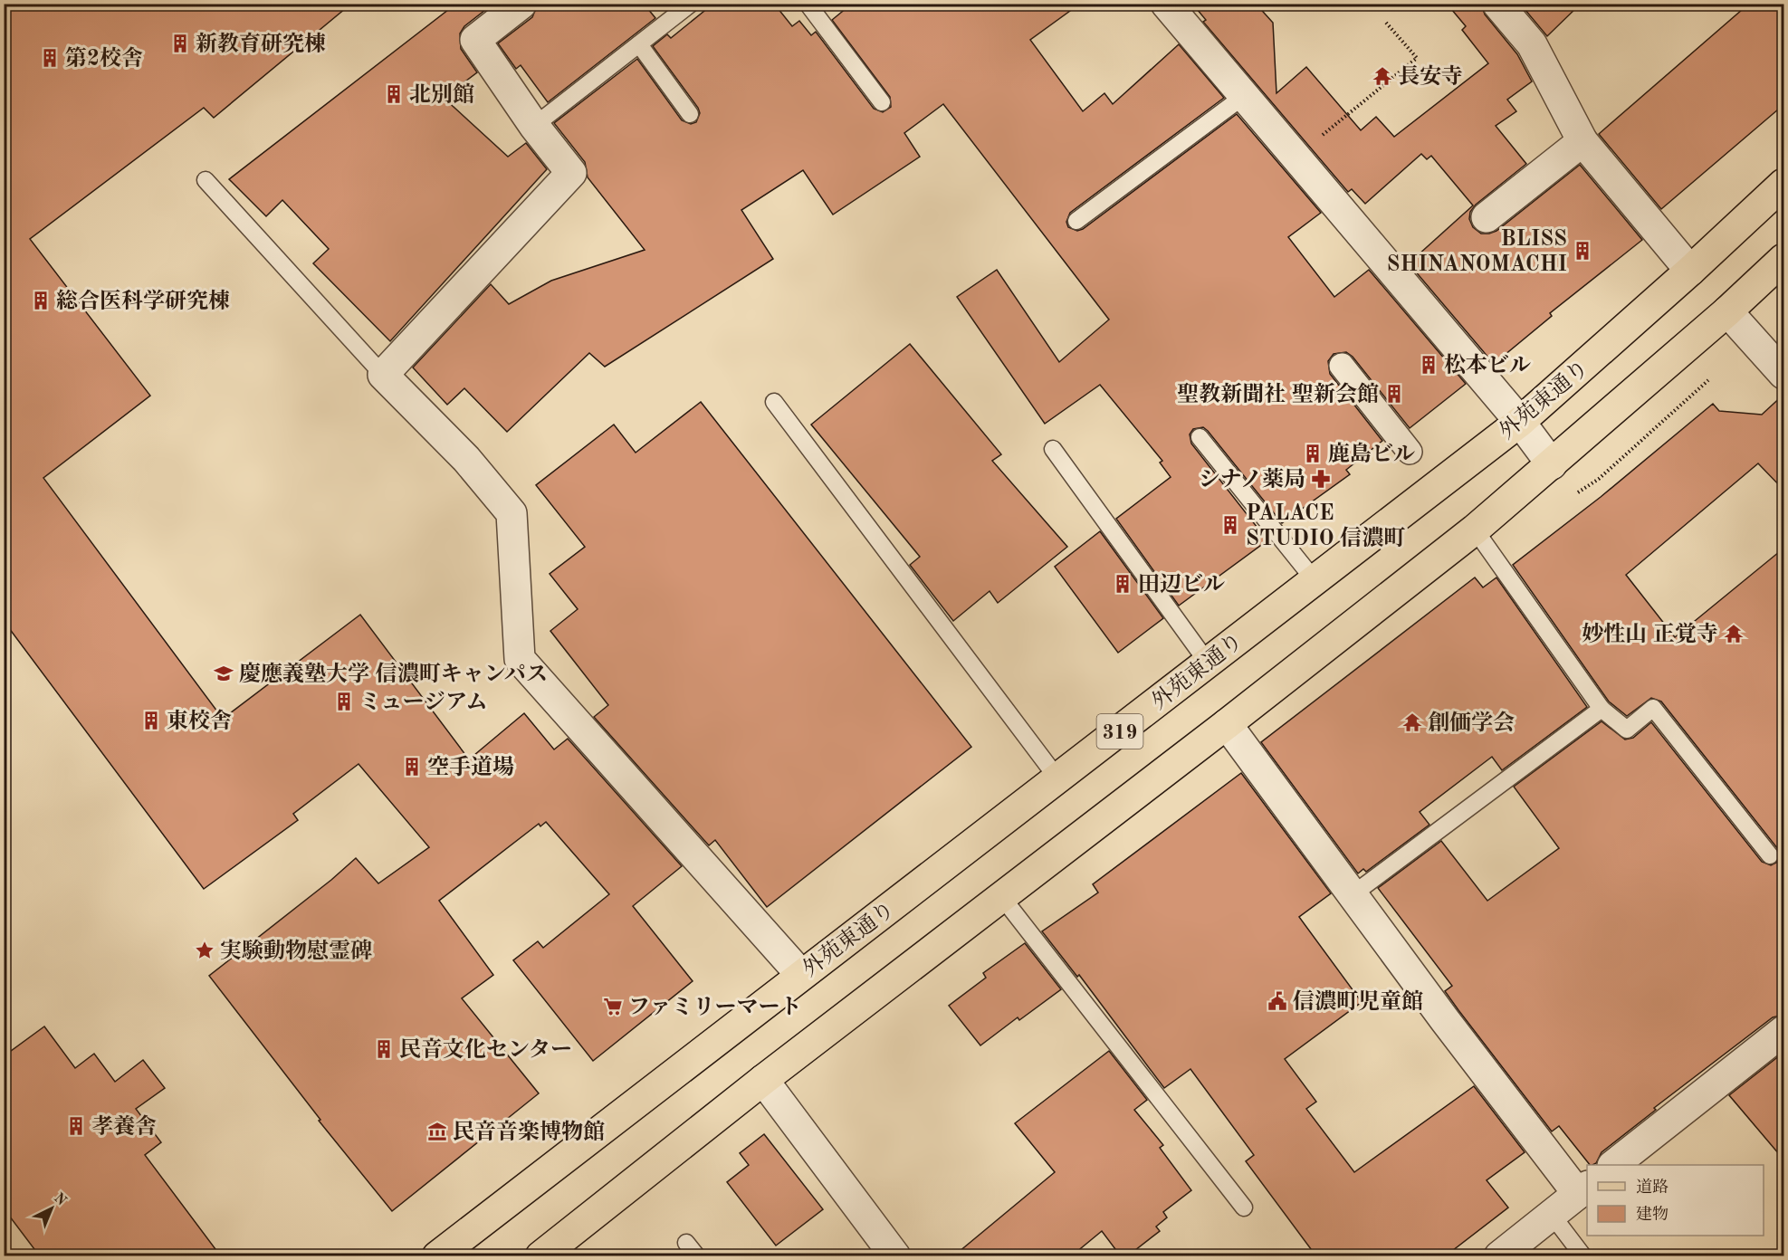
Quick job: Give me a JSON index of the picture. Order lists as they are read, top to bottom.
{
  "streets": {
    "main road": ["外苑東通り", "319"]
  },
  "places": {
    "building": [
      "新教育研究棟",
      "第2校舎",
      "北別館",
      "BLISS SHINANOMACHI",
      "総合医科学研究棟",
      "松本ビル",
      "聖教新聞社 聖新会館",
      "鹿島ビル",
      "PALACE STUDIO 信濃町",
      "田辺ビル",
      "ミュージアム",
      "東校舎",
      "空手道場",
      "民音文化センター",
      "孝養舎"
    ],
    "temple": ["長安寺", "妙性山 正覚寺", "創価学会"],
    "pharmacy": ["シナノ薬局"],
    "school or university": ["慶應義塾大学 信濃町キャンパス"],
    "place": ["実験動物慰霊碑"],
    "public building": ["信濃町児童館"],
    "supermarket": ["ファミリーマート"],
    "museum": ["民音音楽博物館"]
  },
  "legend": ["道路", "建物"],
  "north": "top right"
}
